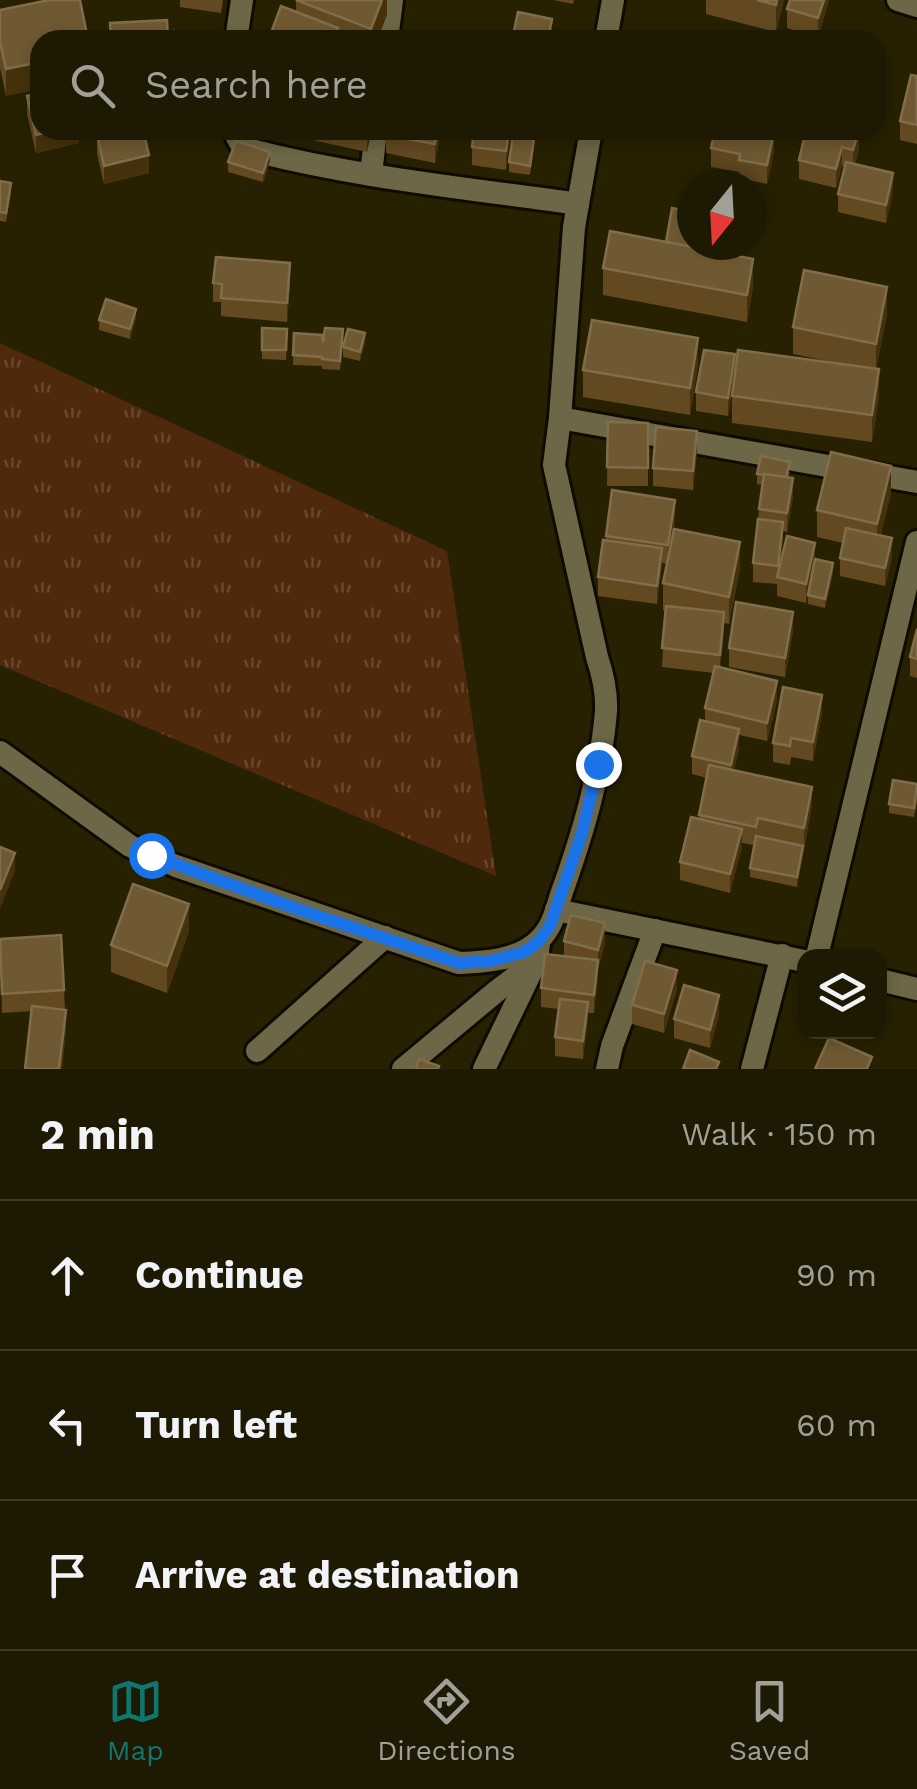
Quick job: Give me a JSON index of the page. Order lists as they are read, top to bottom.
{
  "north": "bottom",
  "page": {
    "search": "Search here",
    "heading": ["2 min", "Walk · 150 m"],
    "list": [
      ["Continue", "90 m"],
      ["Turn left", "60 m"],
      "Arrive at destination"
    ],
    "nav": ["Map", "Directions", "Saved"]
  }
}
